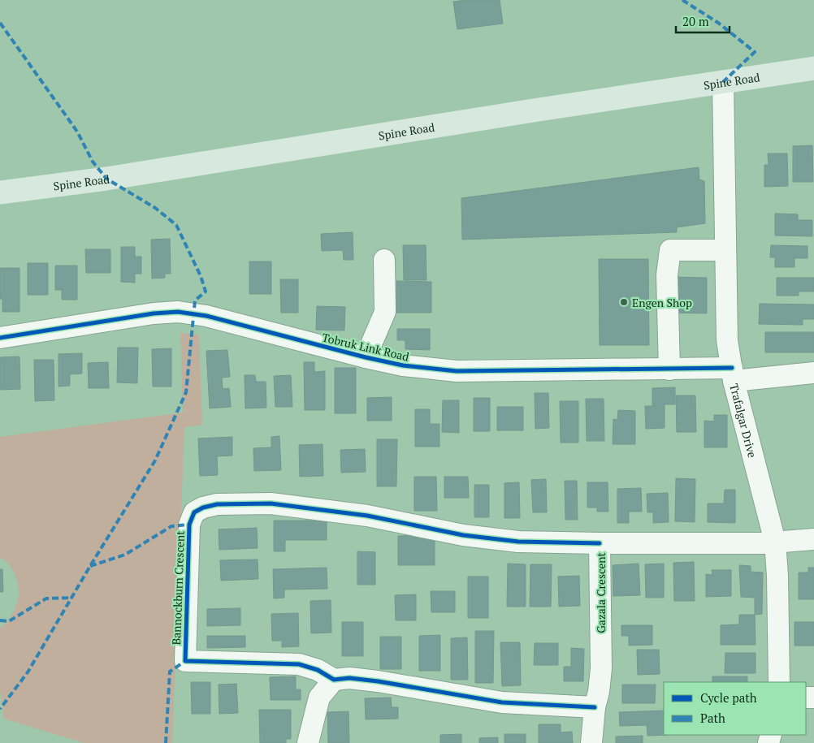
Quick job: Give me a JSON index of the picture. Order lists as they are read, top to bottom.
{
  "streets": {
    "main road": ["Spine Road"],
    "street": [
      "Tobruk Link Road",
      "Trafalgar Drive",
      "Bannockburn Crescent",
      "Gazala Crescent"
    ]
  },
  "crossings": [
    ["Spine Road", "Trafalgar Drive"],
    ["Tobruk Link Road", "Trafalgar Drive"],
    ["Trafalgar Drive", "Gazala Crescent"],
    ["Bannockburn Crescent", "Gazala Crescent"]
  ],
  "places": ["Engen Shop"],
  "legend": ["Cycle path", "Path"],
  "scale_bar": "20 m"
}
